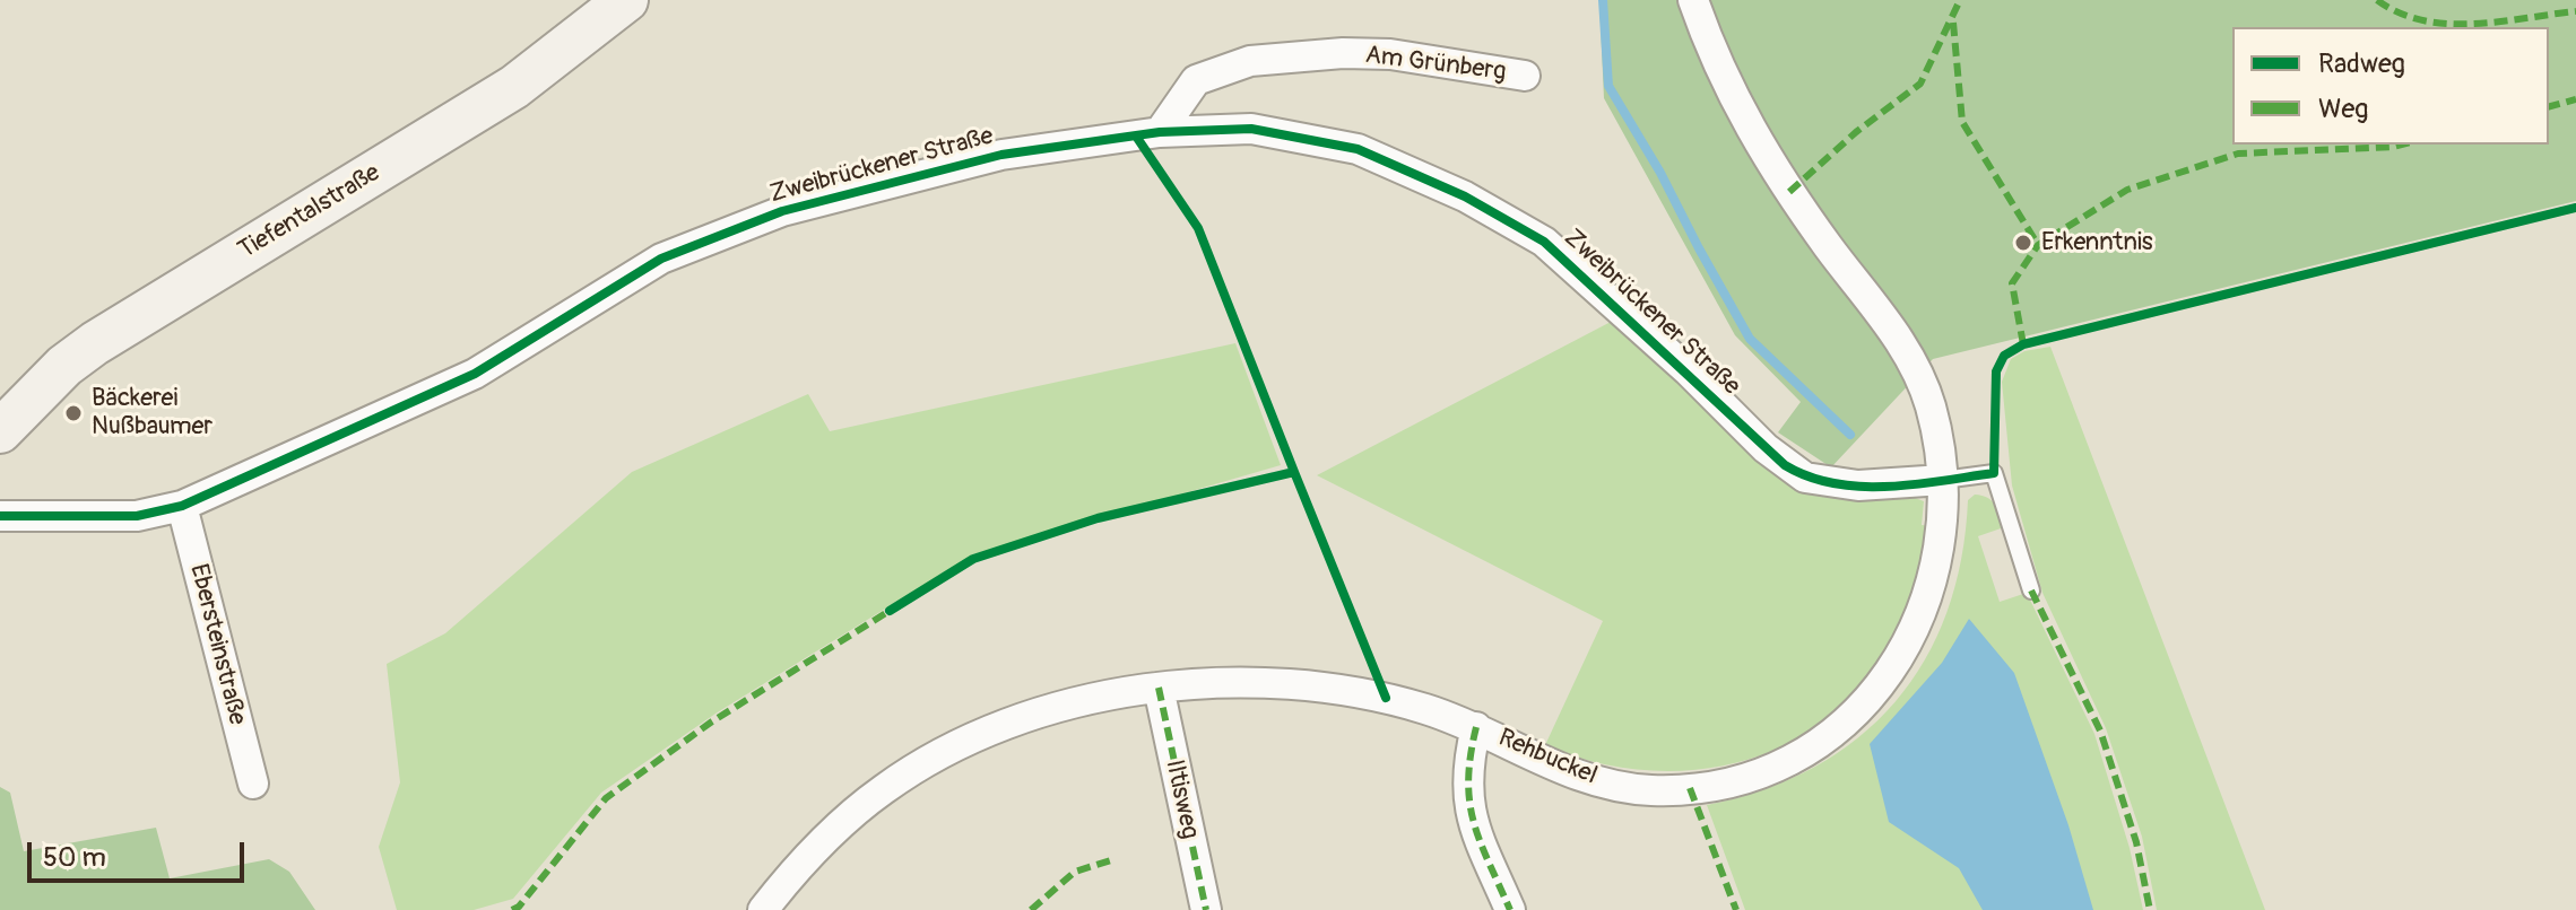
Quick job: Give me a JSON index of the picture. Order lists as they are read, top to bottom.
{
  "streets": {
    "street": [
      "Am Grünberg",
      "Zweibrückener Straße",
      "Tiefentalstraße",
      "Ebersteinstraße",
      "Rehbuckel",
      "Iltisweg"
    ]
  },
  "crossings": [
    ["Am Grünberg", "Zweibrückener Straße"],
    ["Zweibrückener Straße", "Ebersteinstraße"],
    ["Zweibrückener Straße", "Rehbuckel"],
    ["Rehbuckel", "Iltisweg"]
  ],
  "places": ["Erkenntnis", "Bäckerei Nußbaumer"],
  "legend": ["Radweg", "Weg"],
  "scale_bar": "50 m"
}
